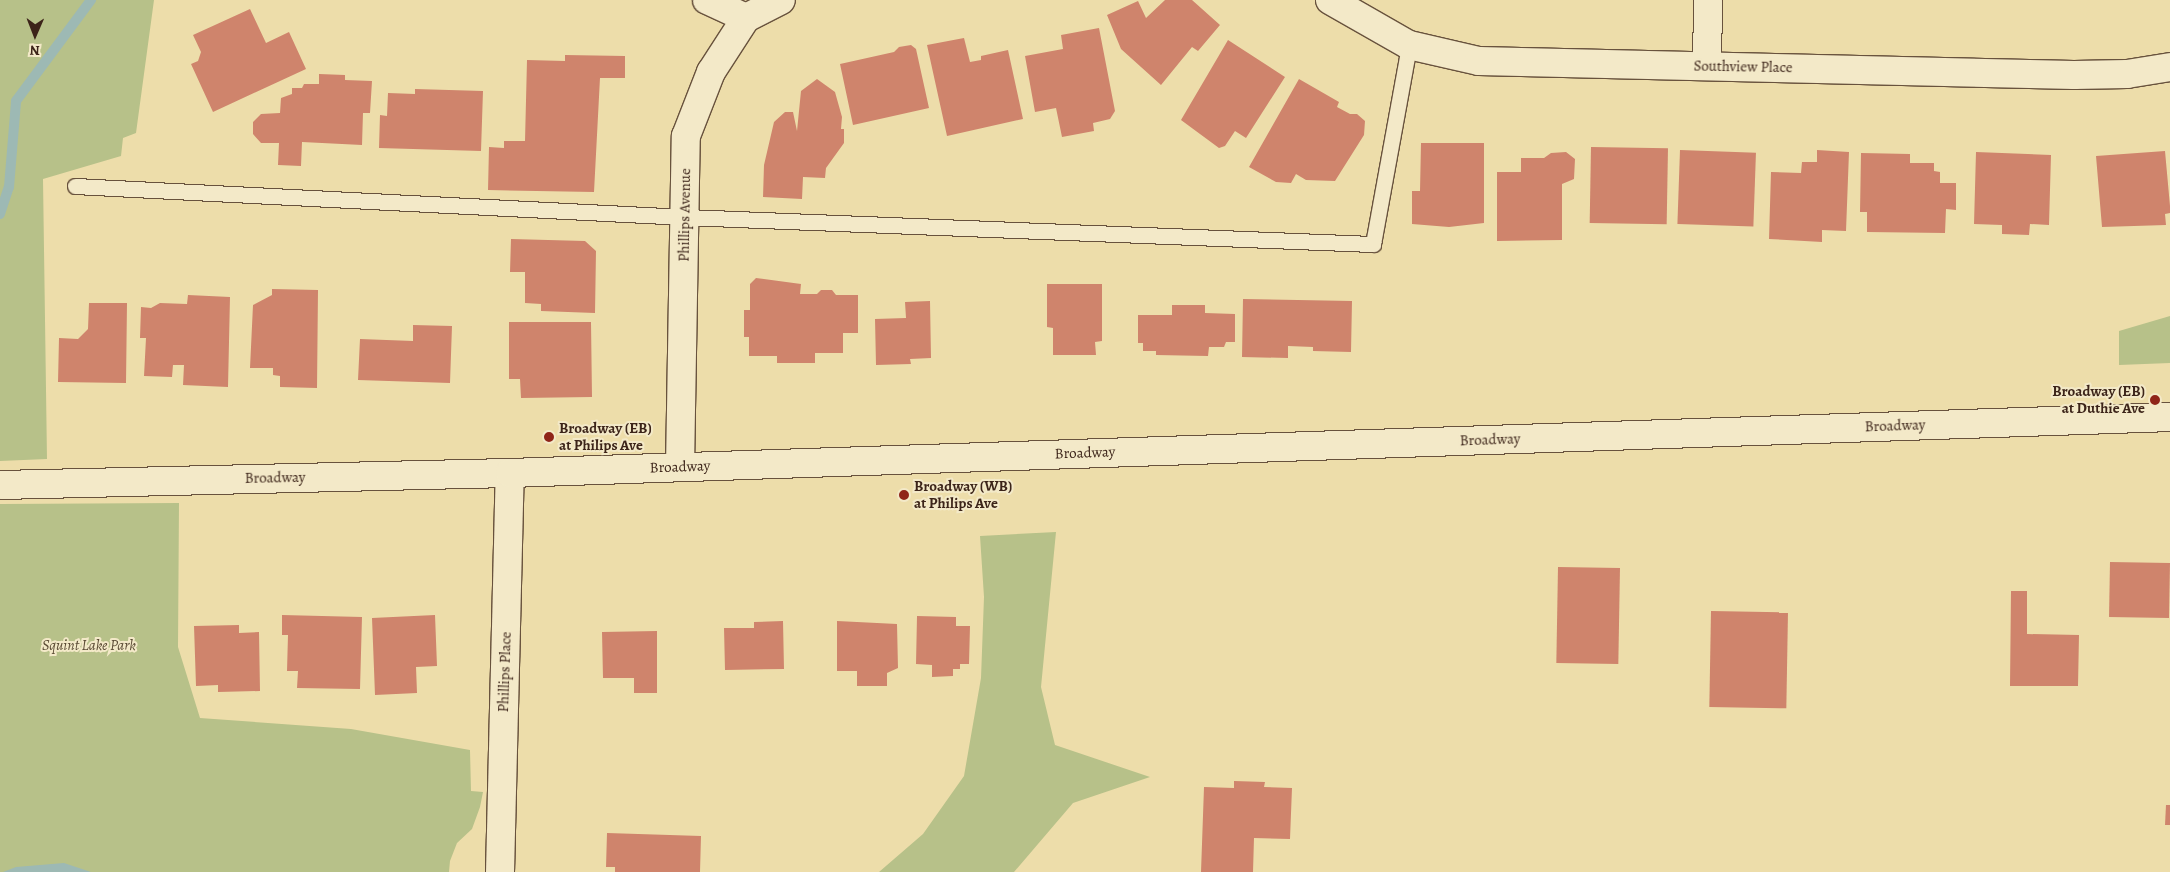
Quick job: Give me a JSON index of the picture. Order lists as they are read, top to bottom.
{
  "streets": {
    "street": [
      "Southview Place",
      "Phillips Avenue",
      "Broadway",
      "Phillips Place"
    ]
  },
  "crossings": [
    ["Phillips Avenue", "Broadway"],
    ["Broadway", "Phillips Place"]
  ],
  "parks": ["Squint Lake Park"],
  "places": ["Broadway (EB) at Duthie Ave", "Broadway (EB) at Philips Ave", "Broadway (WB) at Philips Ave"],
  "north": "bottom"
}
